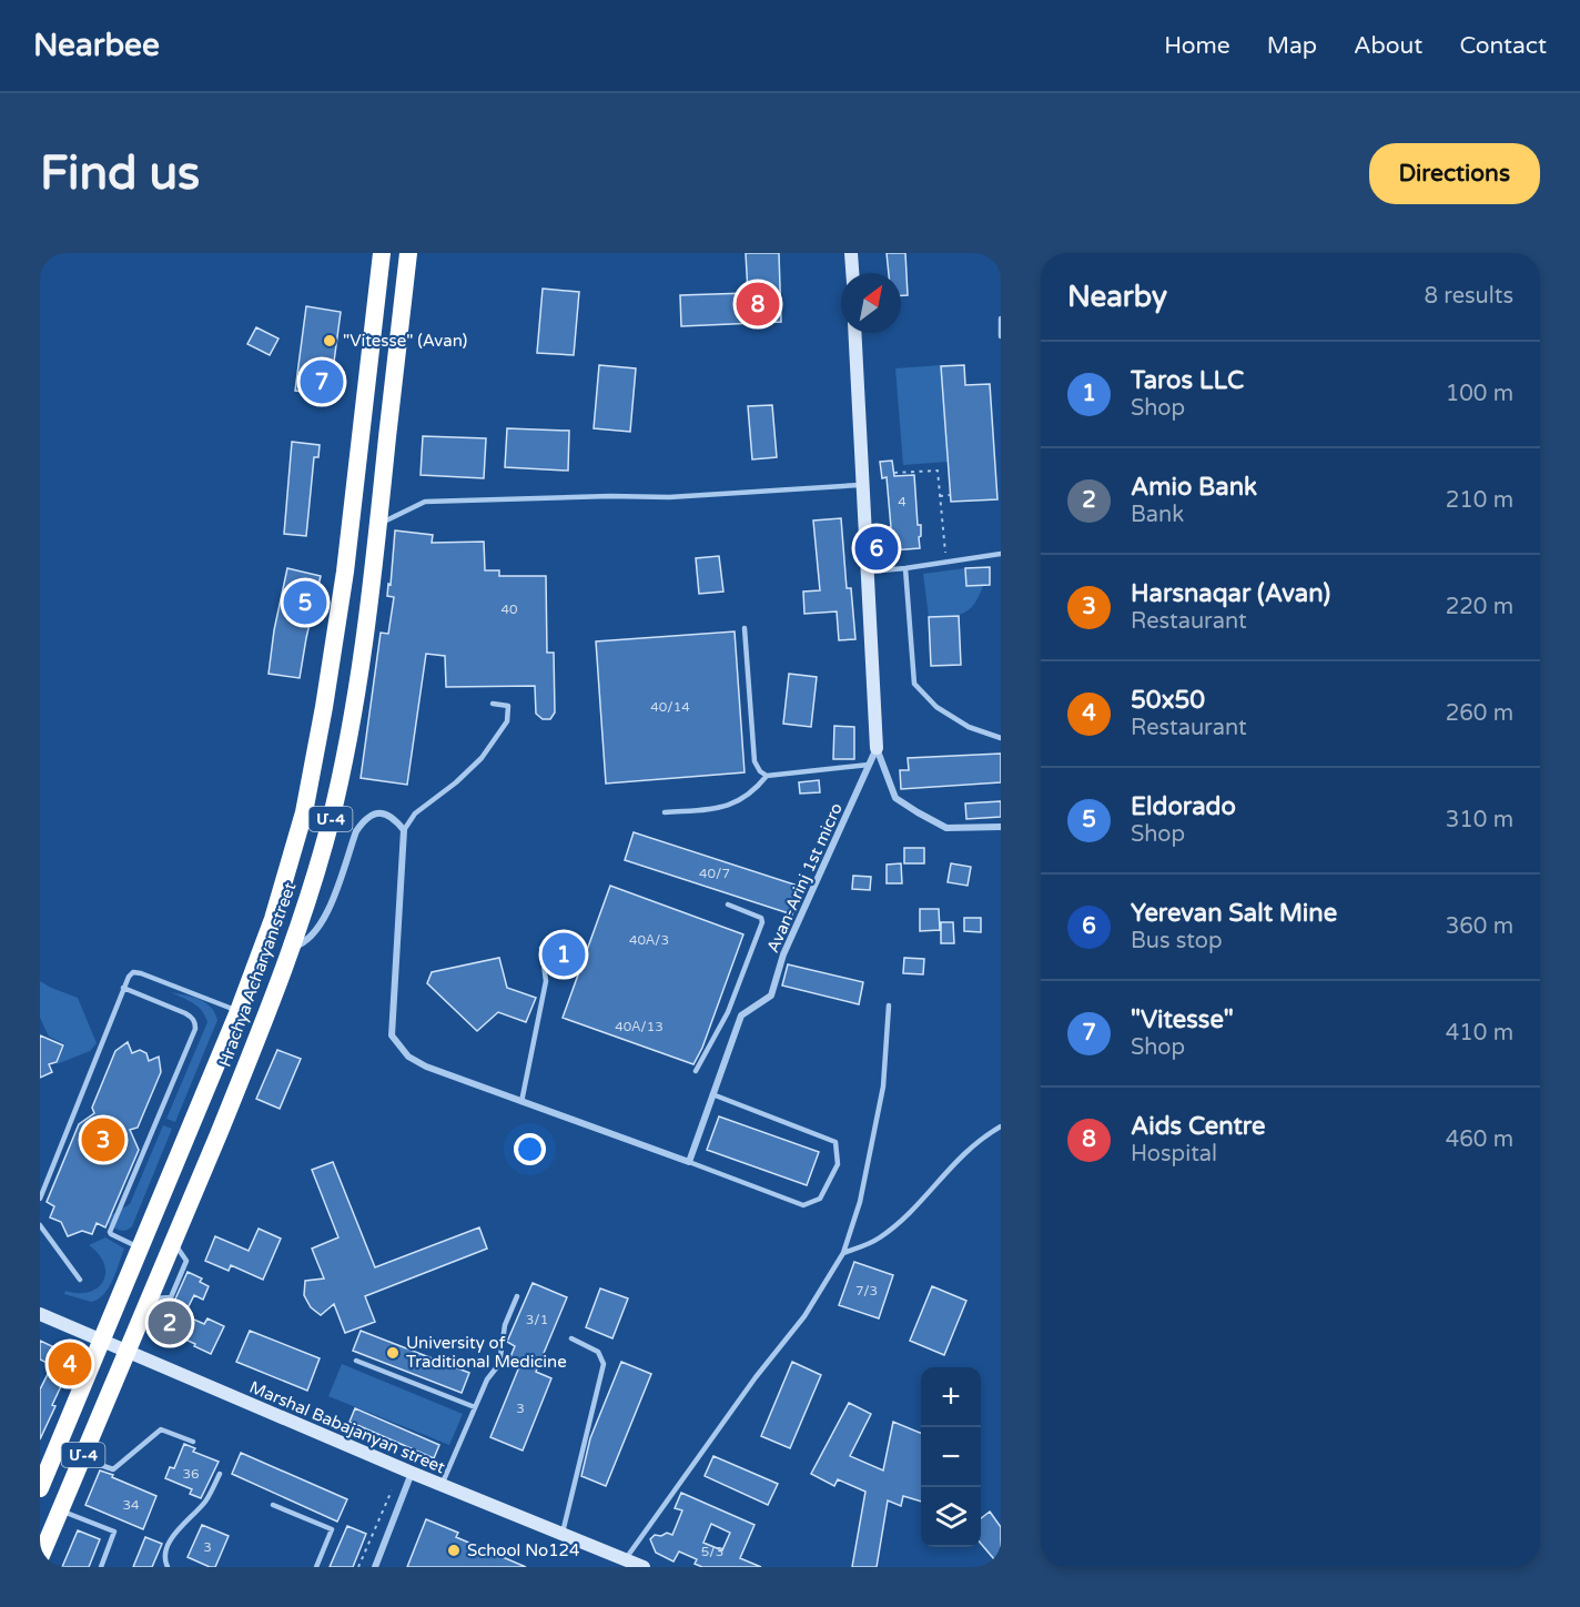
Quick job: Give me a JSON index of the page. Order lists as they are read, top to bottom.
{
  "streets": {
    "highway": ["Մ-4", "Hrachya Acharyan street"],
    "main road": ["Marshal Babajanyan street"],
    "street": ["Avan-Arinj 1st micro"]
  },
  "crossings": [
    ["Hrachya Acharyan street", "Marshal Babajanyan street"]
  ],
  "places": ["\"Vitesse\" (Avan)", "University of Traditional Medicine", "School No124"],
  "house_numbers": [
    "4",
    "40",
    "40/14",
    "40/7",
    "40А/3",
    "40А/13",
    "7/3",
    "3/1",
    "3",
    "36",
    "34",
    "3",
    "5/3"
  ],
  "north": "top right",
  "page": {
    "header": "Nearbee",
    "nav": [
      "Home",
      "Map",
      "About",
      "Contact"
    ],
    "buttons": "Directions",
    "title": "Find us",
    "heading": ["Nearby", "8 results"],
    "pins": [
      "8",
      "7",
      "6",
      "5",
      "1",
      "3",
      "2",
      "4"
    ],
    "list": [
      {
        "mark": "1",
        "name": "Taros LLC",
        "note": "Shop",
        "value": "100 m"
      },
      {
        "mark": "2",
        "name": "Amio Bank",
        "note": "Bank",
        "value": "210 m"
      },
      {
        "mark": "3",
        "name": "Harsnaqar (Avan)",
        "note": "Restaurant",
        "value": "220 m"
      },
      {
        "mark": "4",
        "name": "50x50",
        "note": "Restaurant",
        "value": "260 m"
      },
      {
        "mark": "5",
        "name": "Eldorado",
        "note": "Shop",
        "value": "310 m"
      },
      {
        "mark": "6",
        "name": "Yerevan Salt Mine",
        "note": "Bus stop",
        "value": "360 m"
      },
      {
        "mark": "7",
        "name": "\"Vitesse\"",
        "note": "Shop",
        "value": "410 m"
      },
      {
        "mark": "8",
        "name": "Aids Centre",
        "note": "Hospital",
        "value": "460 m"
      }
    ],
    "map_buttons": ["+", "−"]
  }
}
